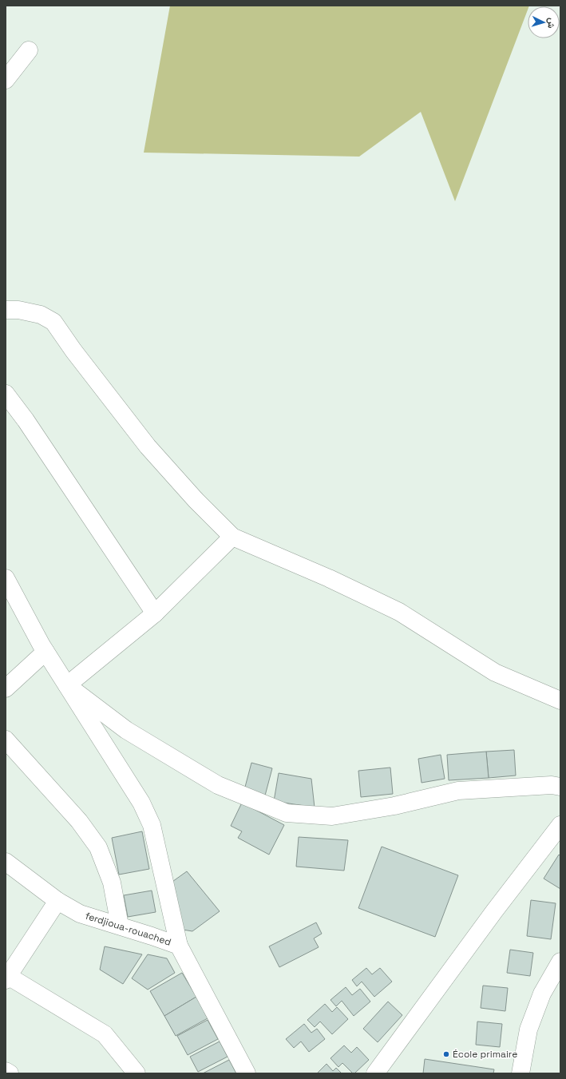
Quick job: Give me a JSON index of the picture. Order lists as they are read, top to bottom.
{
  "streets": {
    "street": ["ferdjioua-rouached"]
  },
  "places": ["École primaire"],
  "north": "right"
}
